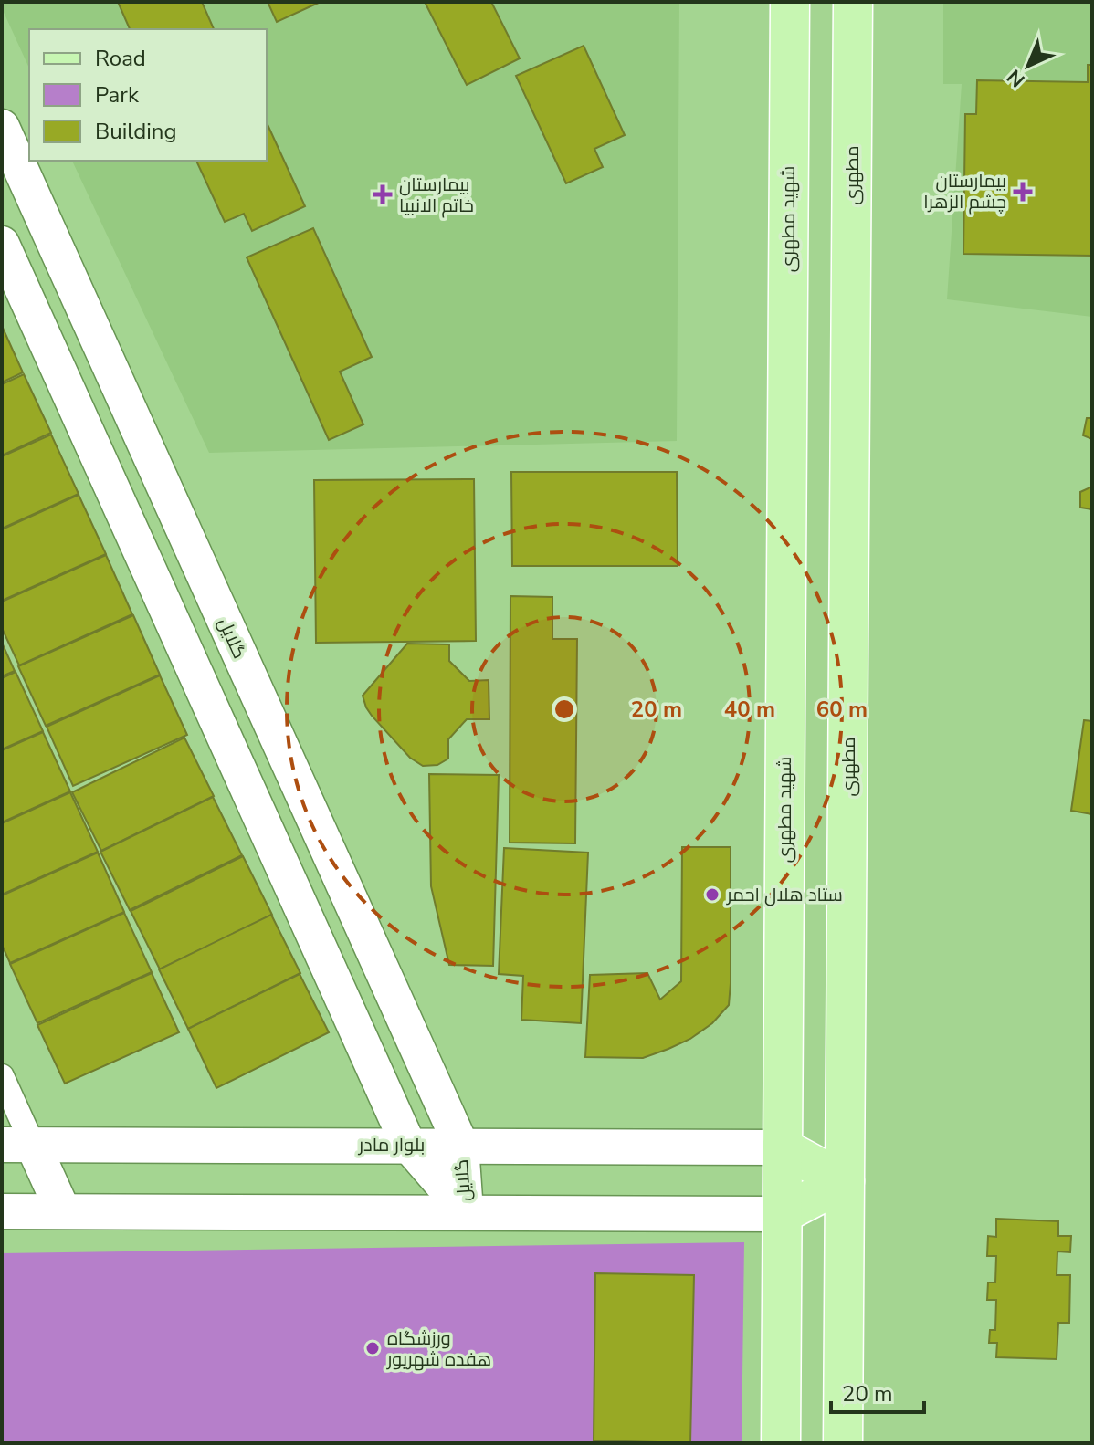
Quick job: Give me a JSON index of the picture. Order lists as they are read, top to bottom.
{
  "streets": {
    "main road": ["مطهری", "شهید مطهری"],
    "street": ["گلایل", "بلوار مادر"]
  },
  "crossings": [
    ["شهید مطهری", "بلوار مادر"],
    ["گلایل", "بلوار مادر"]
  ],
  "places": {
    "health": ["بیمارستان چشم الزهرا", "بیمارستان خاتم الانبیا"],
    "other": ["ستاد هلال احمر", "ورزشگاه هفده شهریور"]
  },
  "legend": ["Road", "Park", "Building"],
  "scale_bar": "20 m",
  "north": "bottom left",
  "rings": ["20 m", "40 m", "60 m"]
}
